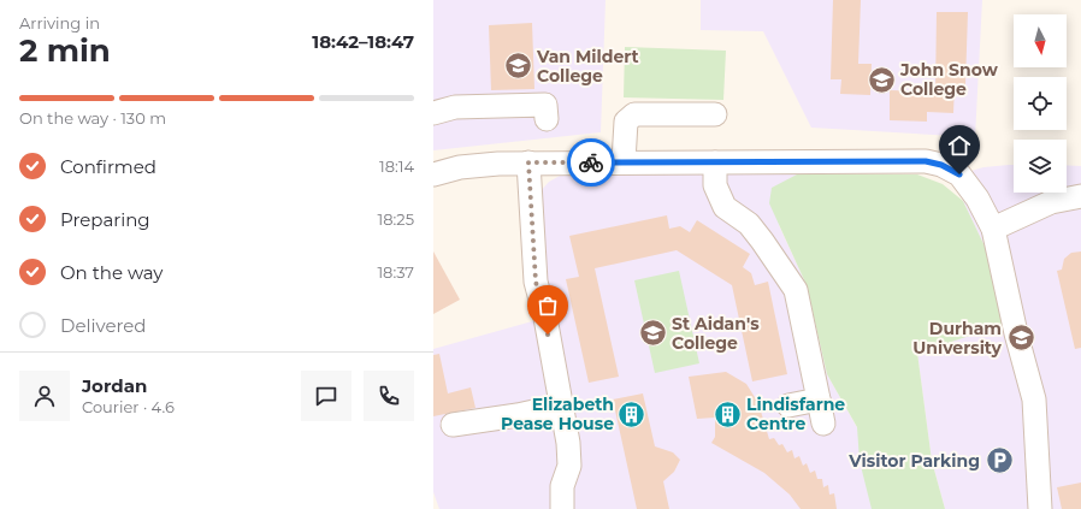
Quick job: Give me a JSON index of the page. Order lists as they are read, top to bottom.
{
  "places": {
    "school or university": [
      "Van Mildert College",
      "John Snow College",
      "St Aidan's College",
      "Durham University"
    ],
    "building": ["Elizabeth Pease House", "Lindisfarne Centre"],
    "parking": ["Visitor Parking"]
  },
  "north": "bottom",
  "page": {
    "heading": ["2 min", "Arriving in", "18:42–18:47"],
    "panel": ["Jordan", "Courier · 4.6"],
    "bar": "On the way · 130 m",
    "list": [
      ["Confirmed", "18:14"],
      ["Preparing", "18:25"],
      ["On the way", "18:37"],
      "Delivered"
    ]
  }
}
